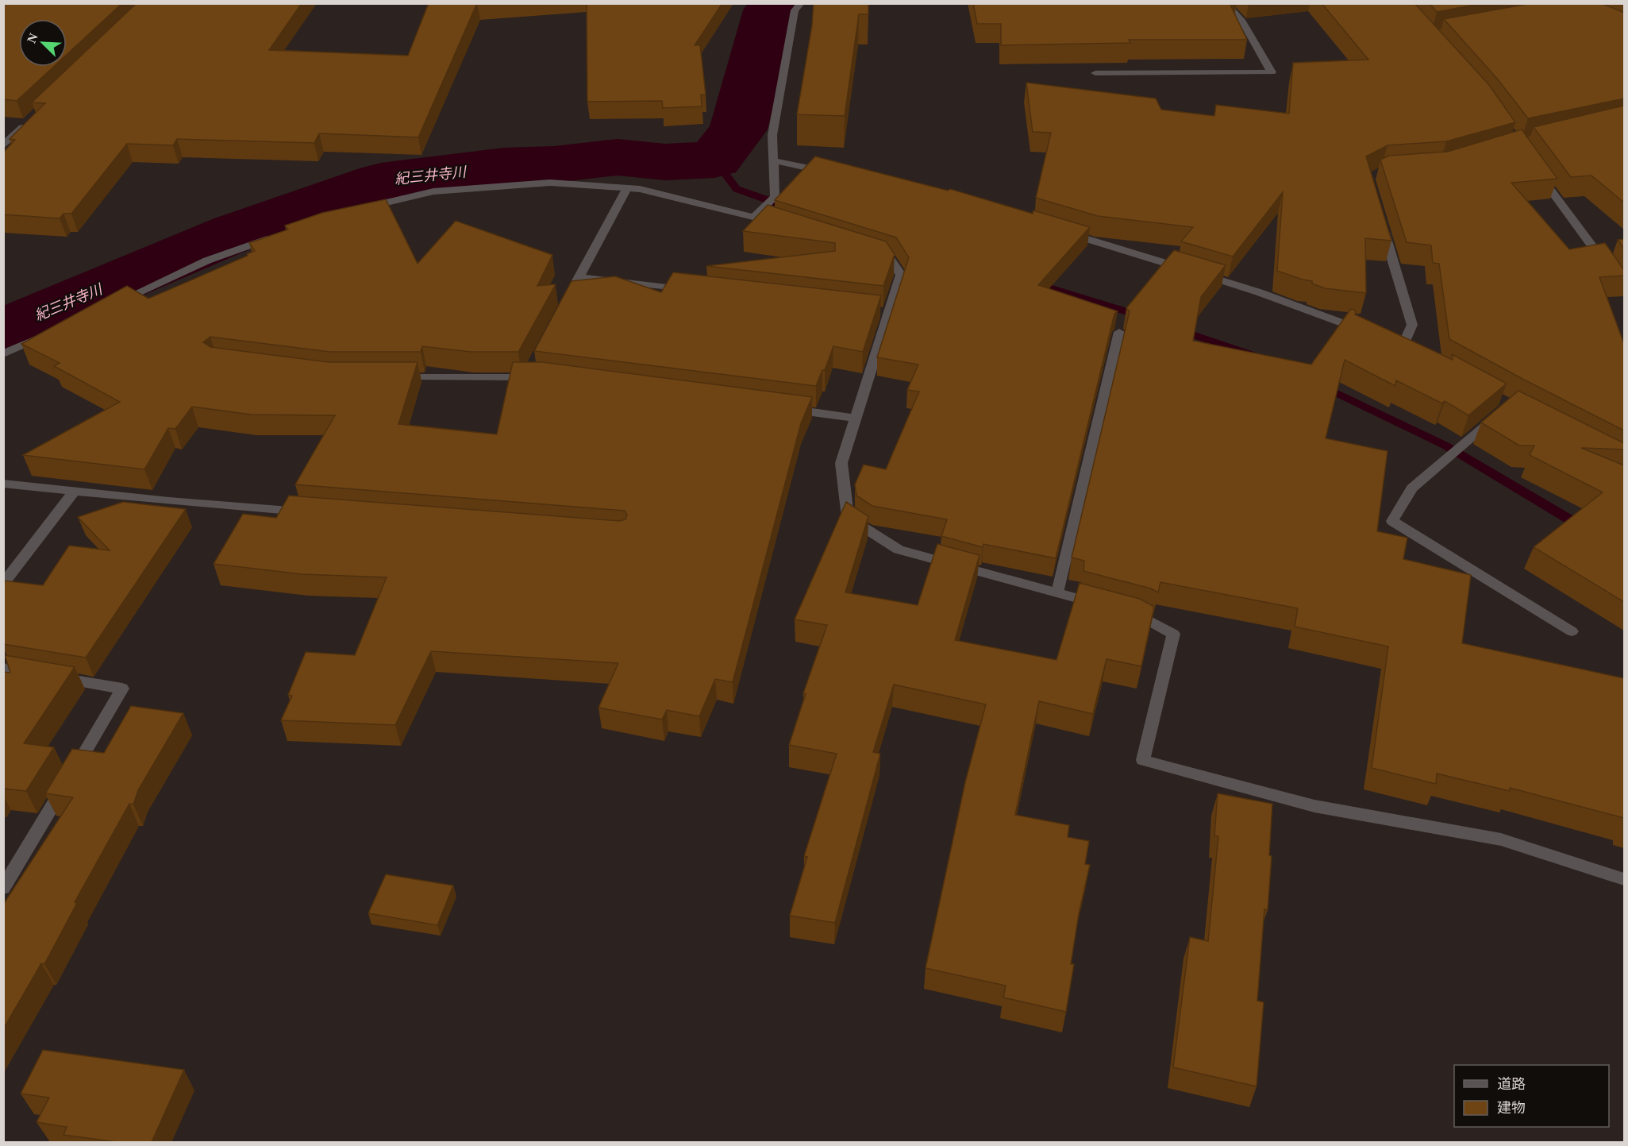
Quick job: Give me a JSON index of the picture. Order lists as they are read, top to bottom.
{
  "water": ["紀三井寺川"],
  "legend": ["道路", "建物"],
  "north": "top left"
}
